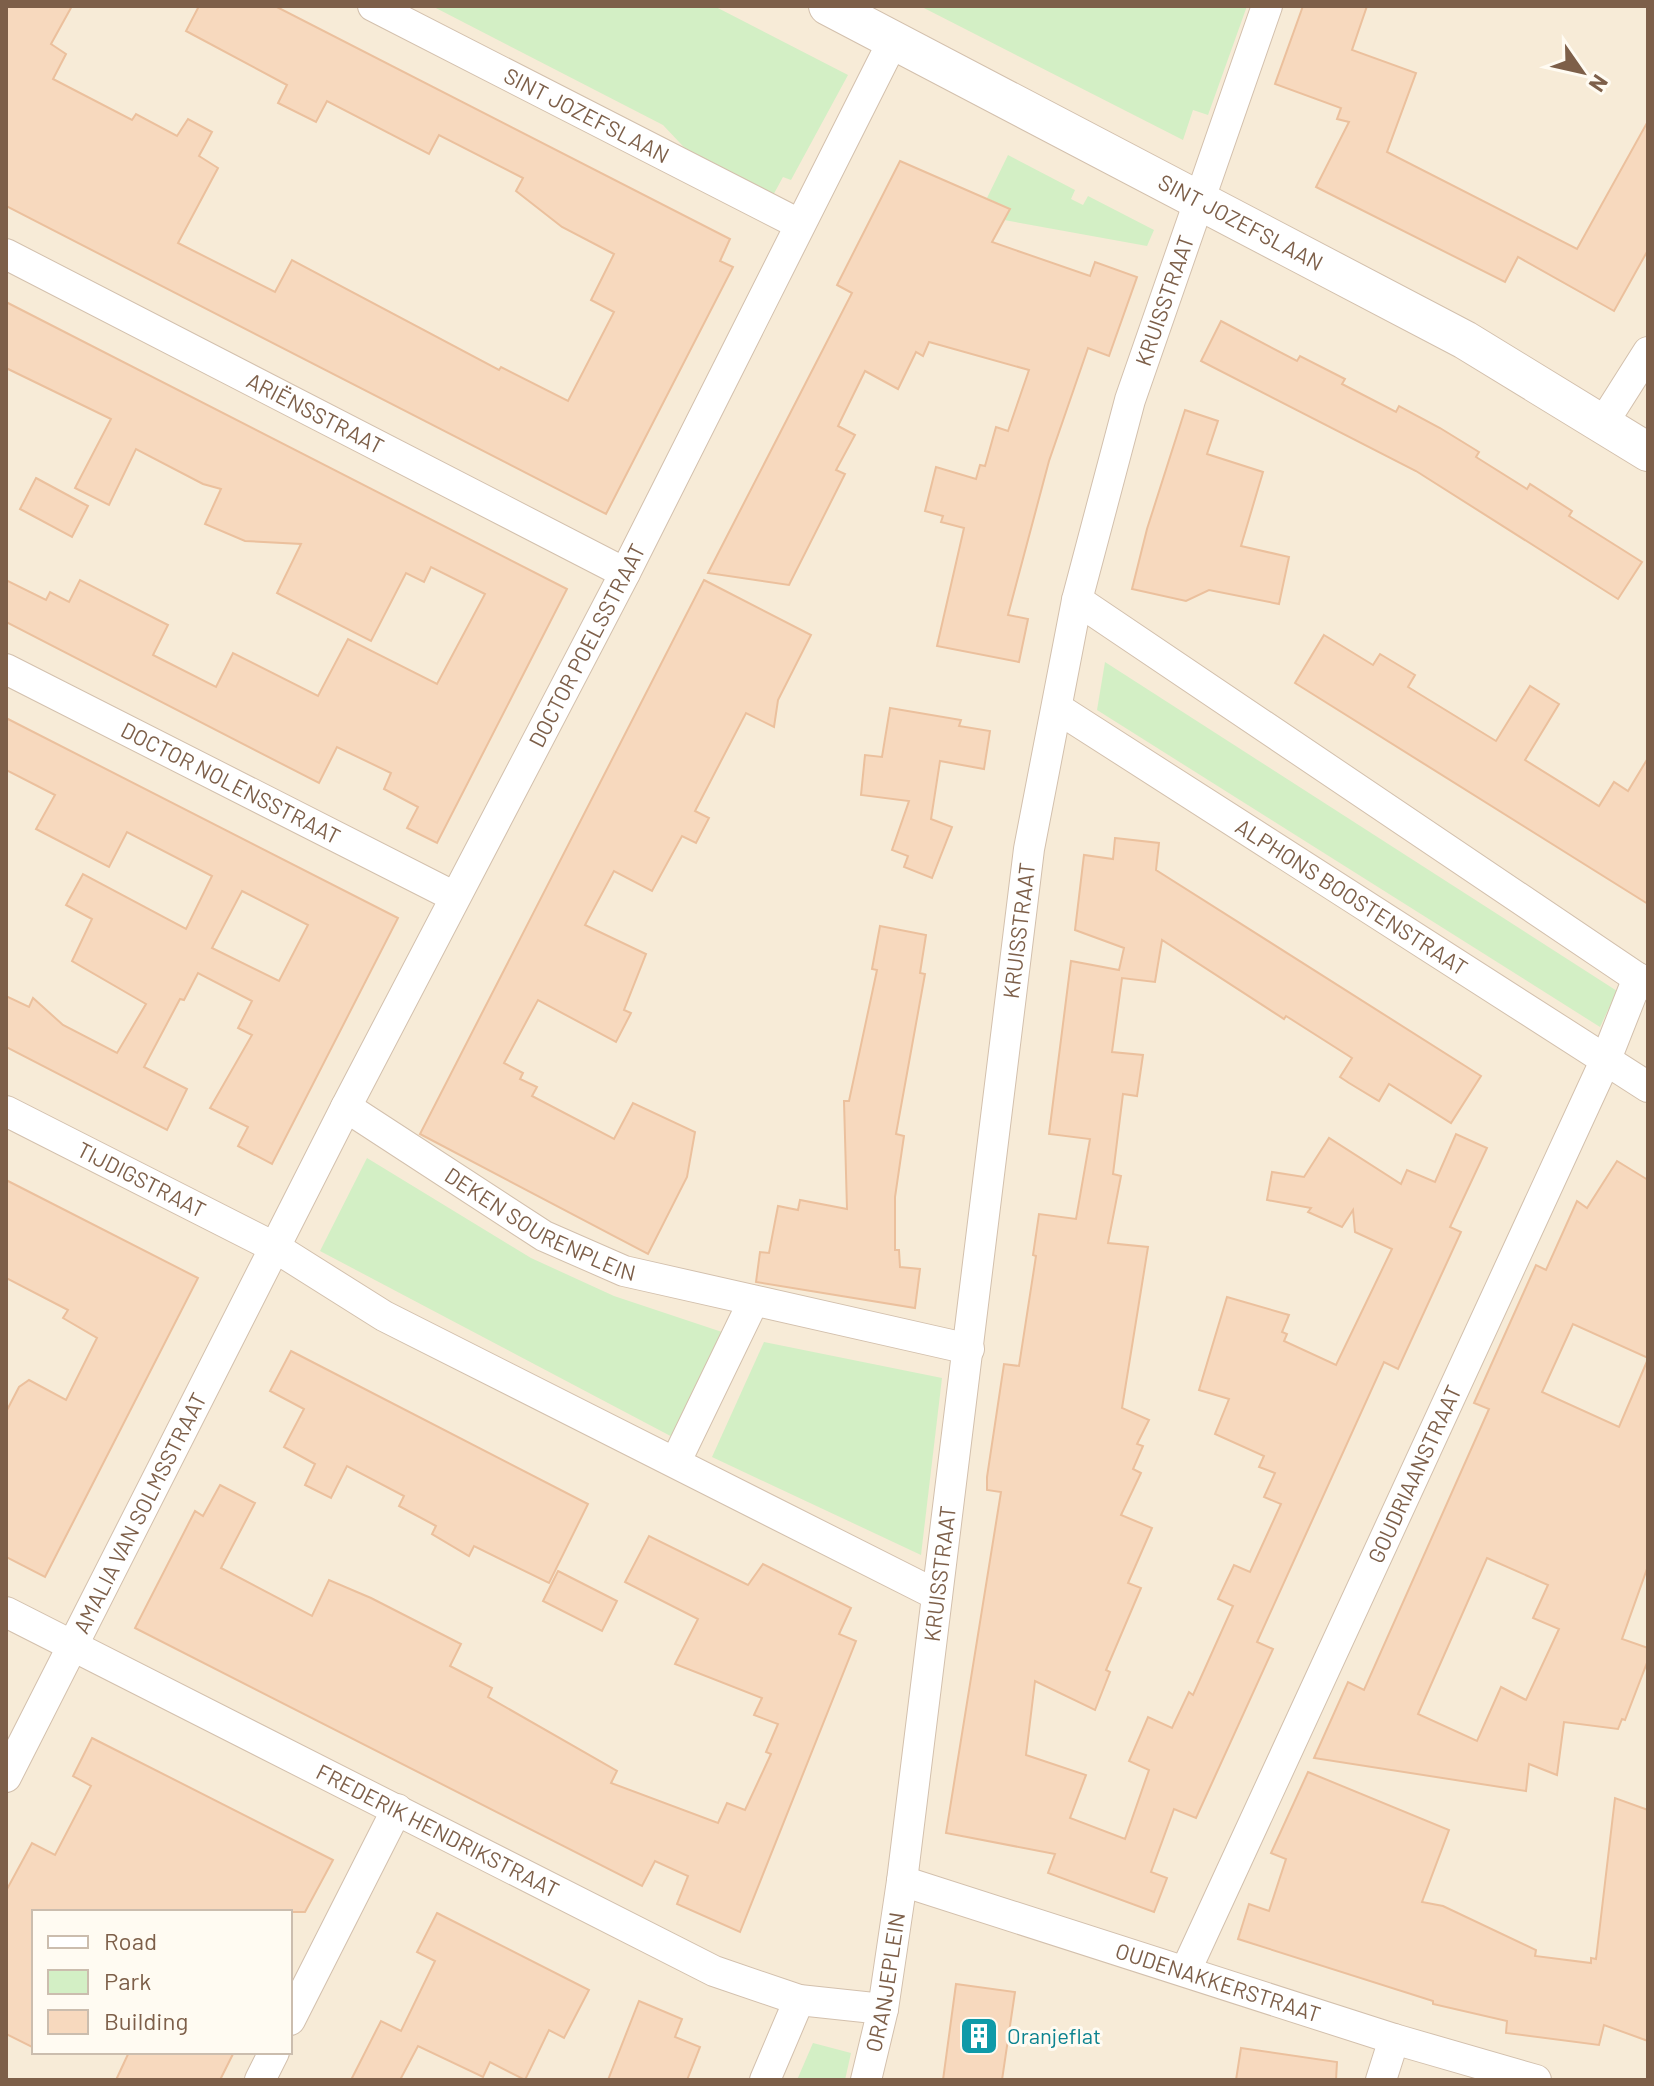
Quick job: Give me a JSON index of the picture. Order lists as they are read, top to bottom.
{
  "streets": {
    "street": [
      "SINT JOZEFSLAAN",
      "KRUISSTRAAT",
      "ARIËNSSTRAAT",
      "DOCTOR POELSSTRAAT",
      "DOCTOR NOLENSSTRAAT",
      "ALPHONS BOOSTENSTRAAT",
      "TIJDIGSTRAAT",
      "DEKEN SOURENPLEIN",
      "GOUDRIAANSTRAAT",
      "AMALIA VAN SOLMSSTRAAT",
      "FREDERIK HENDRIKSTRAAT",
      "ORANJEPLEIN",
      "OUDENAKKERSTRAAT"
    ]
  },
  "crossings": [
    ["SINT JOZEFSLAAN", "KRUISSTRAAT"],
    ["SINT JOZEFSLAAN", "DOCTOR POELSSTRAAT"],
    ["KRUISSTRAAT", "ALPHONS BOOSTENSTRAAT"],
    ["KRUISSTRAAT", "DEKEN SOURENPLEIN"],
    ["KRUISSTRAAT", "ORANJEPLEIN"],
    ["KRUISSTRAAT", "OUDENAKKERSTRAAT"],
    ["ARIËNSSTRAAT", "DOCTOR POELSSTRAAT"],
    ["DOCTOR POELSSTRAAT", "DOCTOR NOLENSSTRAAT"],
    ["DOCTOR POELSSTRAAT", "TIJDIGSTRAAT"],
    ["DOCTOR POELSSTRAAT", "DEKEN SOURENPLEIN"],
    ["DOCTOR POELSSTRAAT", "AMALIA VAN SOLMSSTRAAT"],
    ["ALPHONS BOOSTENSTRAAT", "GOUDRIAANSTRAAT"],
    ["TIJDIGSTRAAT", "AMALIA VAN SOLMSSTRAAT"],
    ["GOUDRIAANSTRAAT", "OUDENAKKERSTRAAT"],
    ["AMALIA VAN SOLMSSTRAAT", "FREDERIK HENDRIKSTRAAT"],
    ["FREDERIK HENDRIKSTRAAT", "ORANJEPLEIN"],
    ["ORANJEPLEIN", "OUDENAKKERSTRAAT"]
  ],
  "places": {
    "building": ["Oranjeflat"]
  },
  "legend": ["Road", "Park", "Building"],
  "north": "bottom right"
}
